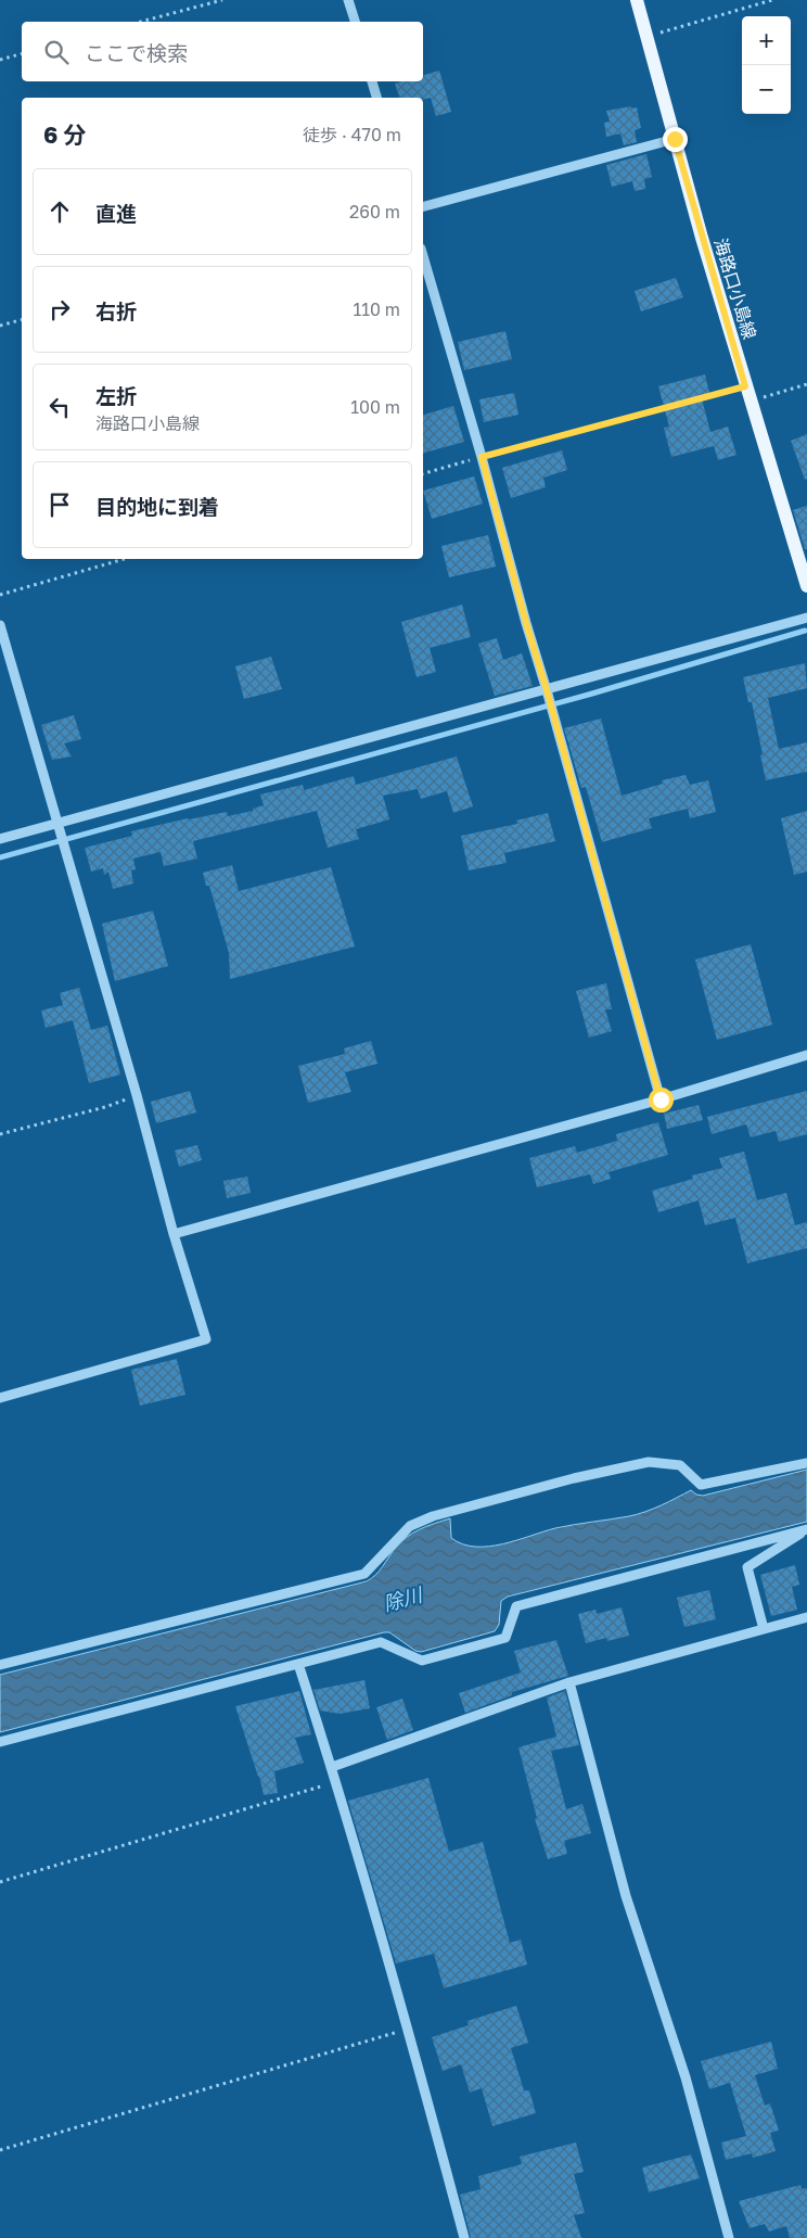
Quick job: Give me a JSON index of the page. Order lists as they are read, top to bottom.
{
  "streets": {
    "main road": ["海路口小島線"]
  },
  "water": ["除川"],
  "page": {
    "map_buttons": ["+", "−"],
    "search": "ここで検索",
    "heading": ["6 分", "徒歩 · 470 m"],
    "list": [
      ["直進", "260 m"],
      ["右折", "110 m"],
      ["左折", "海路口小島線", "100 m"],
      "目的地に到着"
    ]
  }
}
